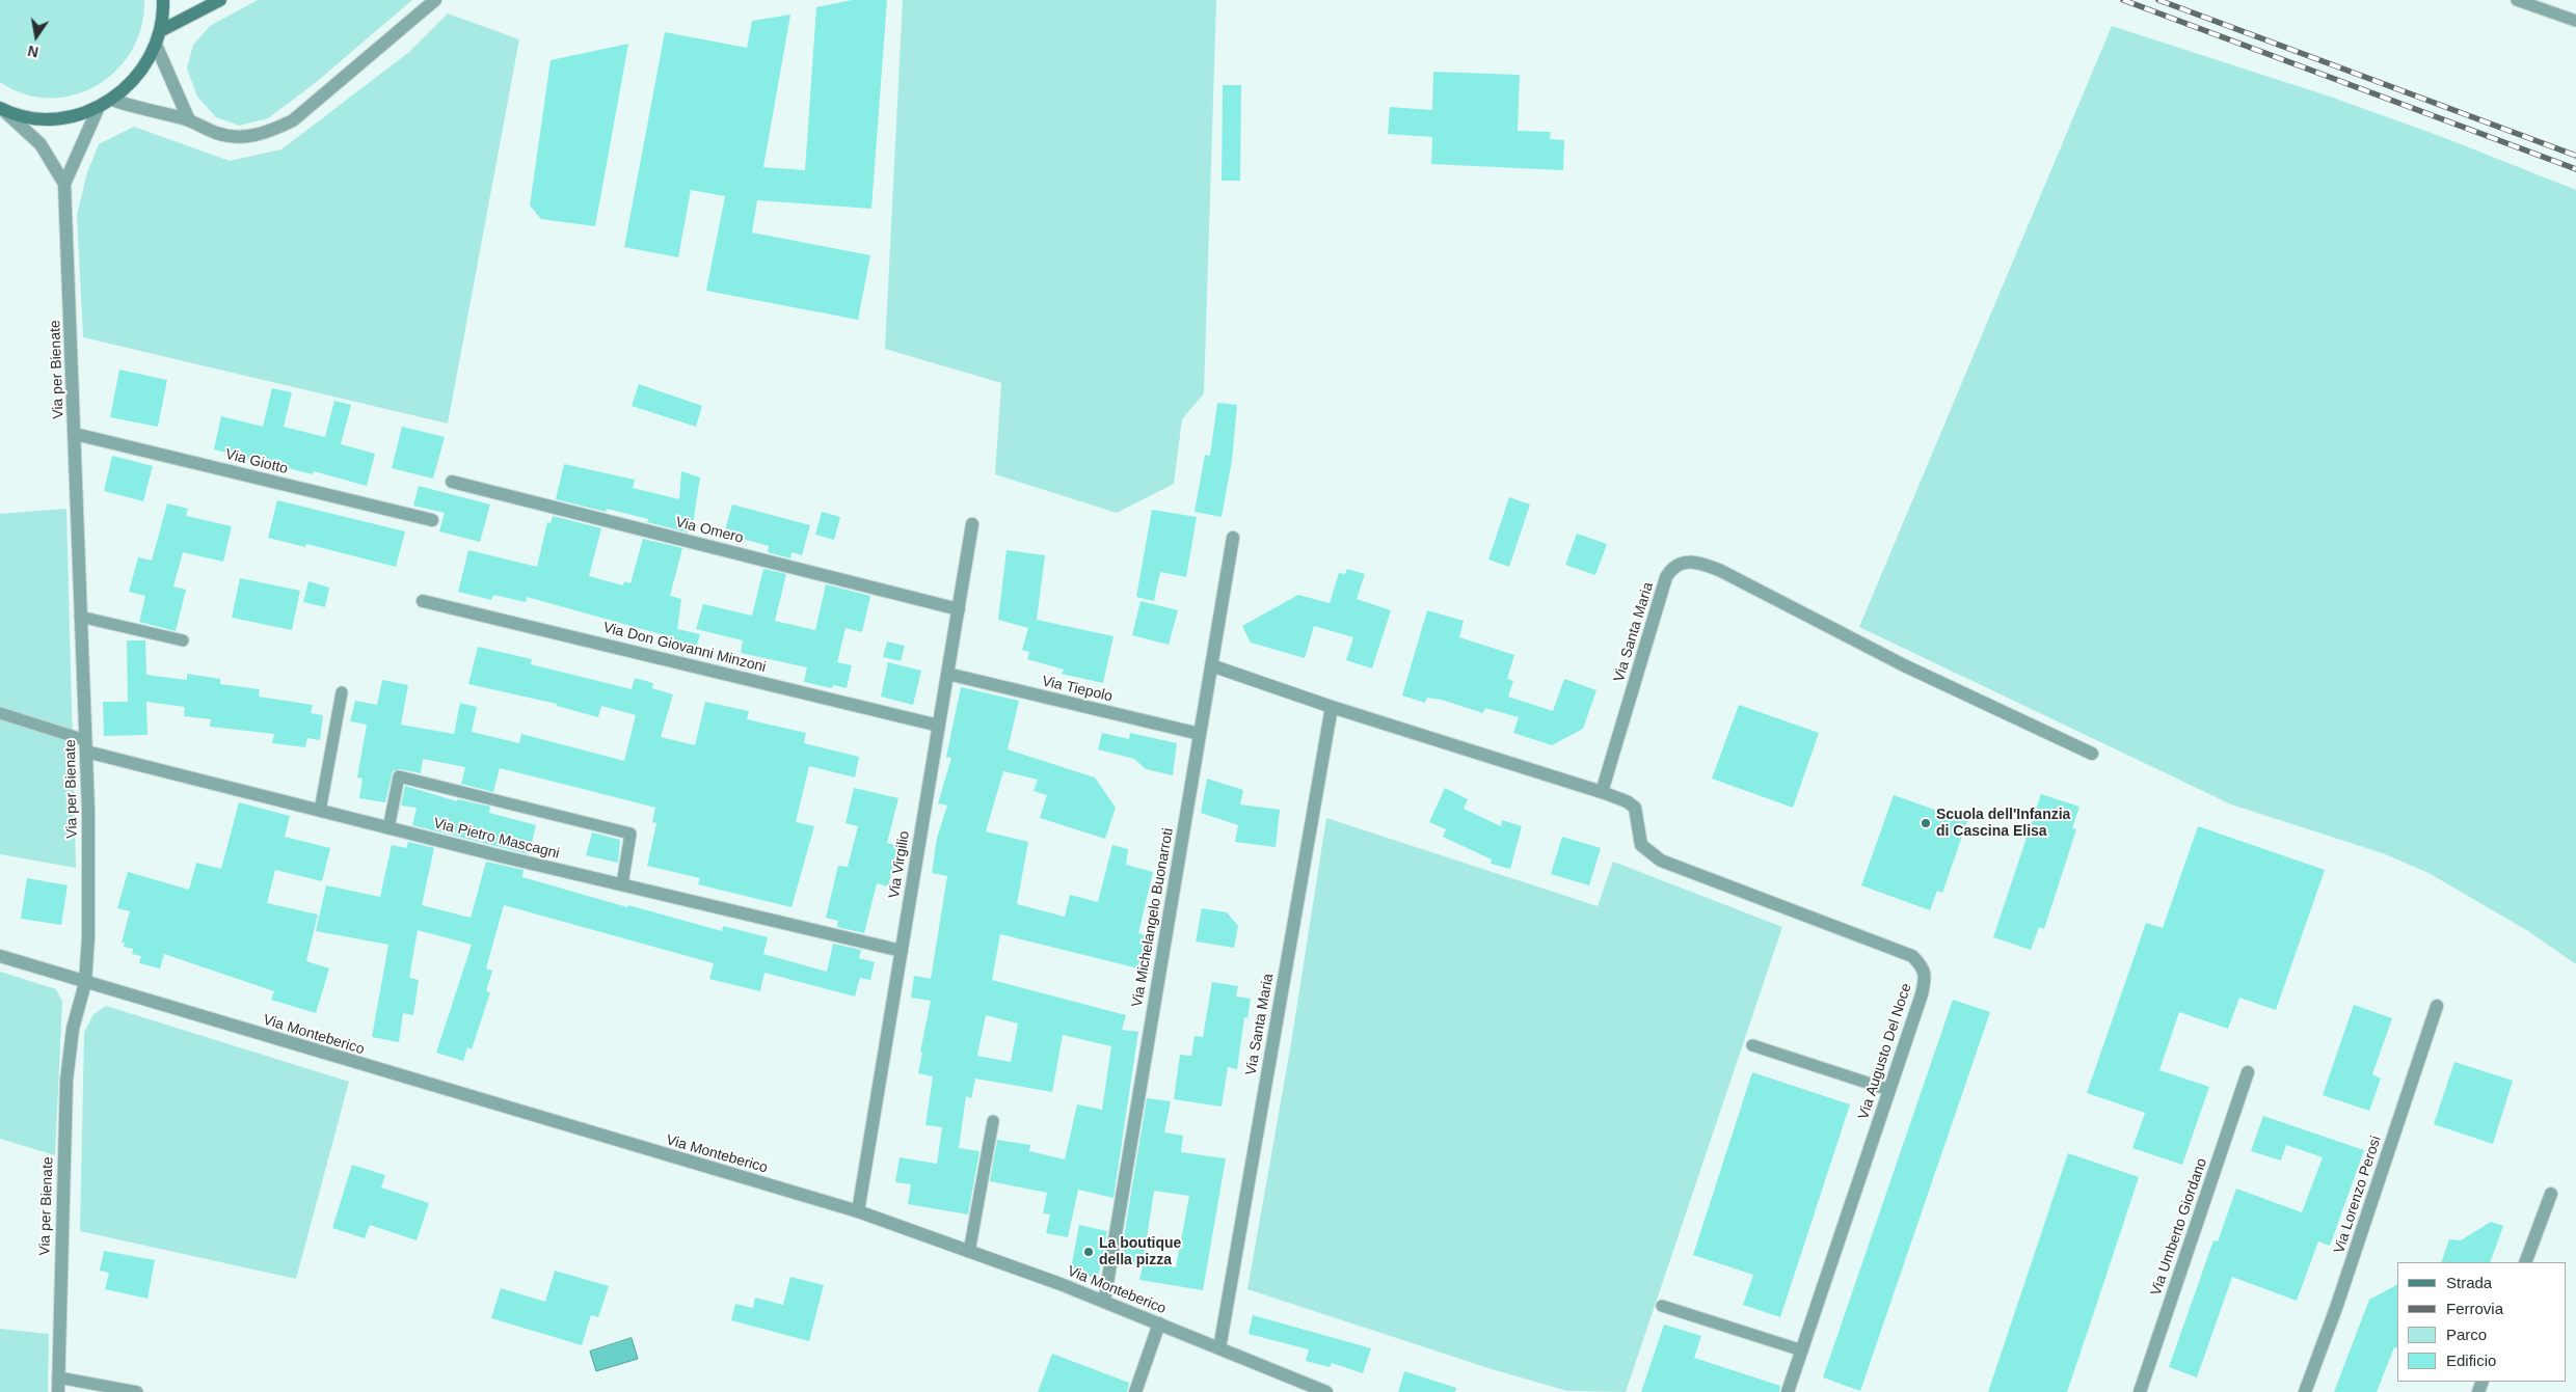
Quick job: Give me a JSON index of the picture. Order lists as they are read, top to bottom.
{
  "streets": {
    "street": [
      "Via per Bienate",
      "Via Giotto",
      "Via Omero",
      "Via Santa Maria",
      "Via Don Giovanni Minzoni",
      "Via Tiepolo",
      "Via Pietro Mascagni",
      "Via Virgilio",
      "Via Michelangelo Buonarroti",
      "Via Monteberico",
      "Via Augusto Del Noce",
      "Via Lorenzo Perosi",
      "Via Umberto Giordano"
    ]
  },
  "crossings": [
    ["Via per Bienate", "Via Giotto"],
    ["Via per Bienate", "Via Pietro Mascagni"],
    ["Via per Bienate", "Via Monteberico"],
    ["Via Omero", "Via Virgilio"],
    ["Via Santa Maria", "Via Monteberico"],
    ["Via Santa Maria", "Via Augusto Del Noce"],
    ["Via Don Giovanni Minzoni", "Via Virgilio"],
    ["Via Tiepolo", "Via Virgilio"],
    ["Via Tiepolo", "Via Michelangelo Buonarroti"],
    ["Via Pietro Mascagni", "Via Virgilio"],
    ["Via Virgilio", "Via Monteberico"],
    ["Via Michelangelo Buonarroti", "Via Monteberico"]
  ],
  "places": ["Scuola dell'Infanzia di Cascina Elisa", "La boutique della pizza"],
  "legend": [
    "Strada",
    "Ferrovia",
    "Parco",
    "Edificio"
  ],
  "north": "bottom"
}
